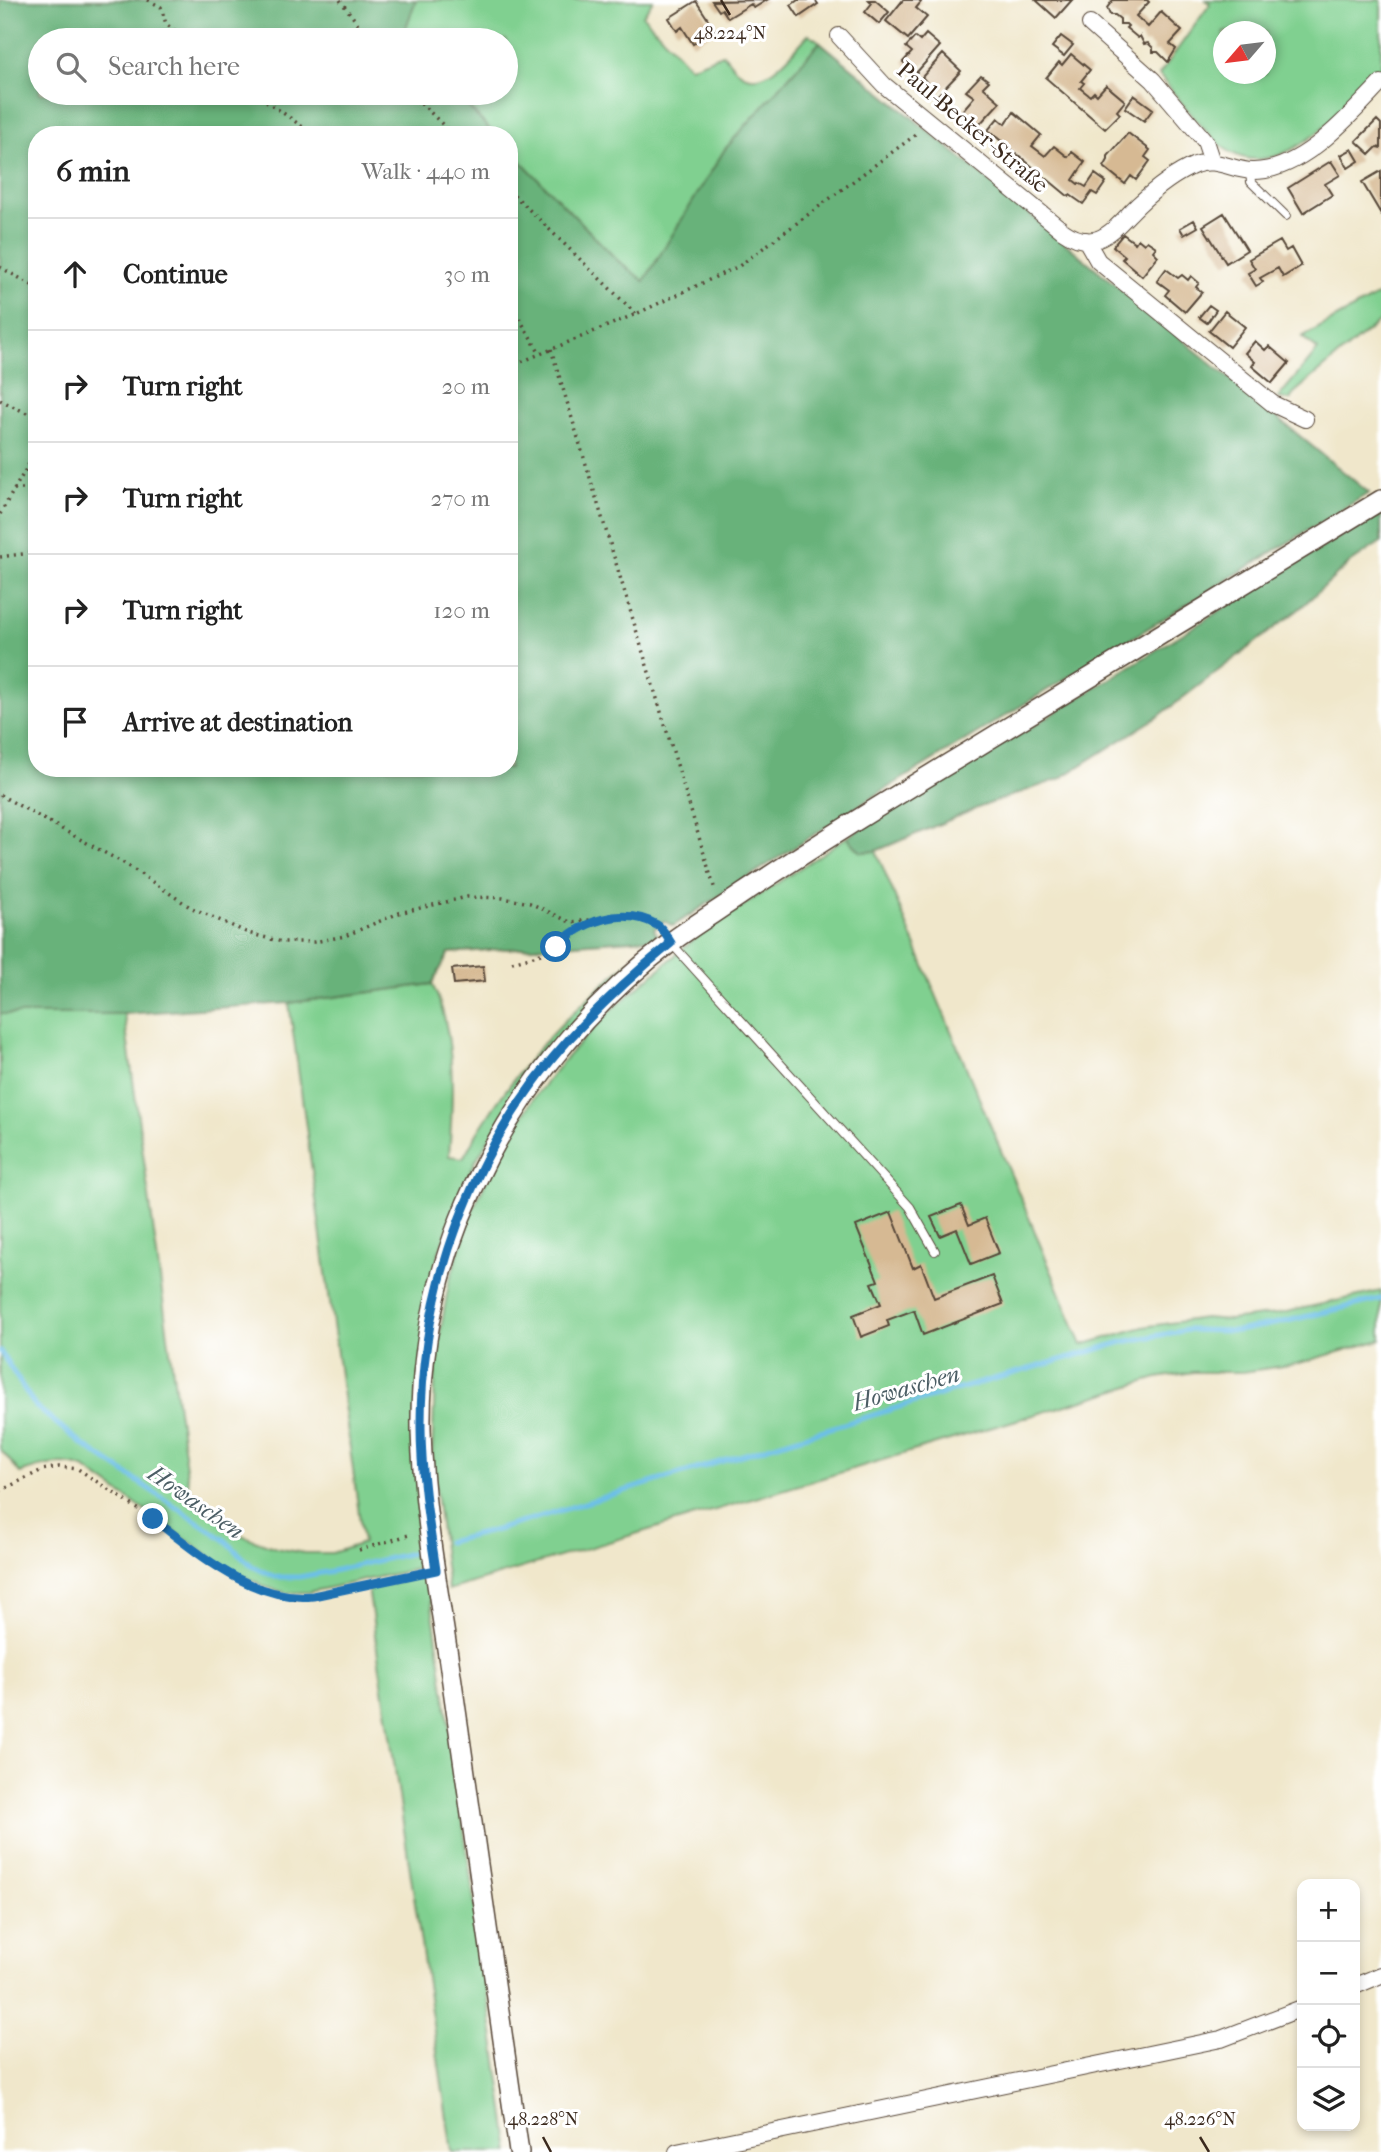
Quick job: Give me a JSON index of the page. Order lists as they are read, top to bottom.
{
  "streets": {
    "street": ["Paul-Becker-Straße"]
  },
  "water": ["Howaschen"],
  "north": "bottom left",
  "page": {
    "search": "Search here",
    "heading": ["6 min", "Walk · 440 m"],
    "list": [
      ["Continue", "30 m"],
      ["Turn right", "20 m"],
      ["Turn right", "270 m"],
      ["Turn right", "120 m"],
      "Arrive at destination"
    ],
    "map_buttons": ["+", "−"]
  },
  "coordinates": ["48.224°N", "48.228°N", "48.226°N"]
}
